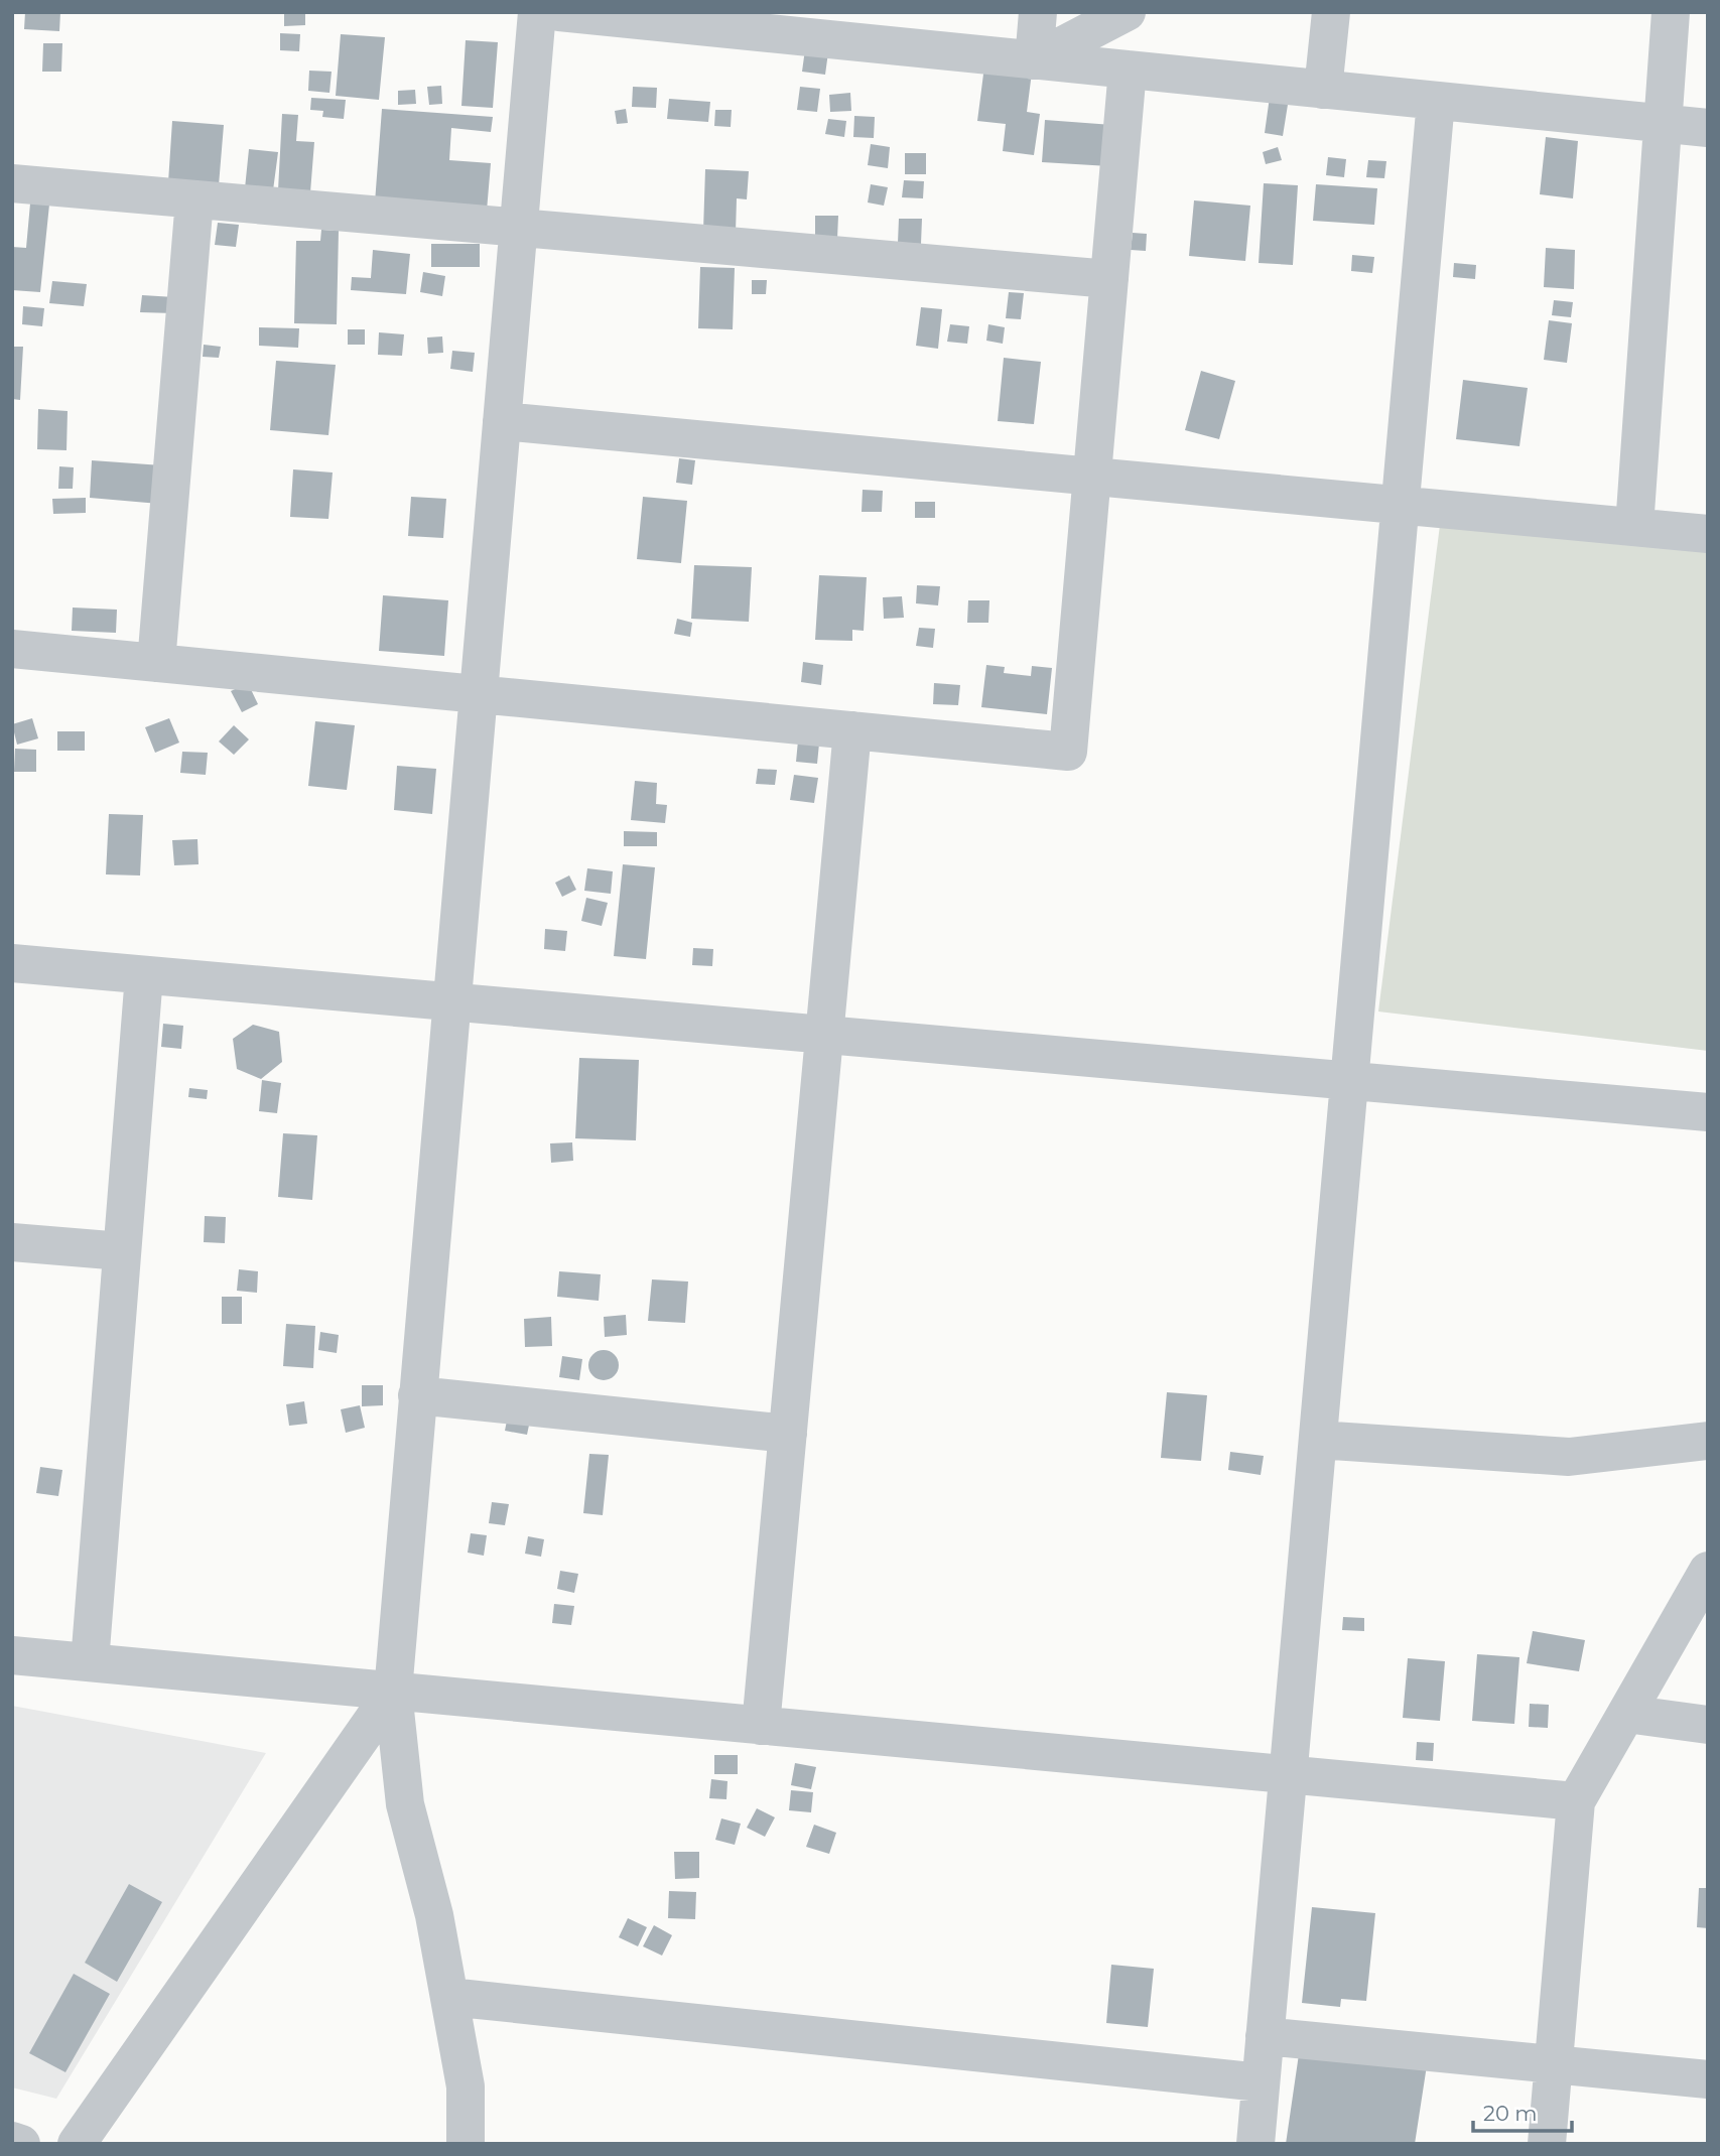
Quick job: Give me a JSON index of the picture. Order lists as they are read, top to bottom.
{
  "scale_bar": "20 m"
}
